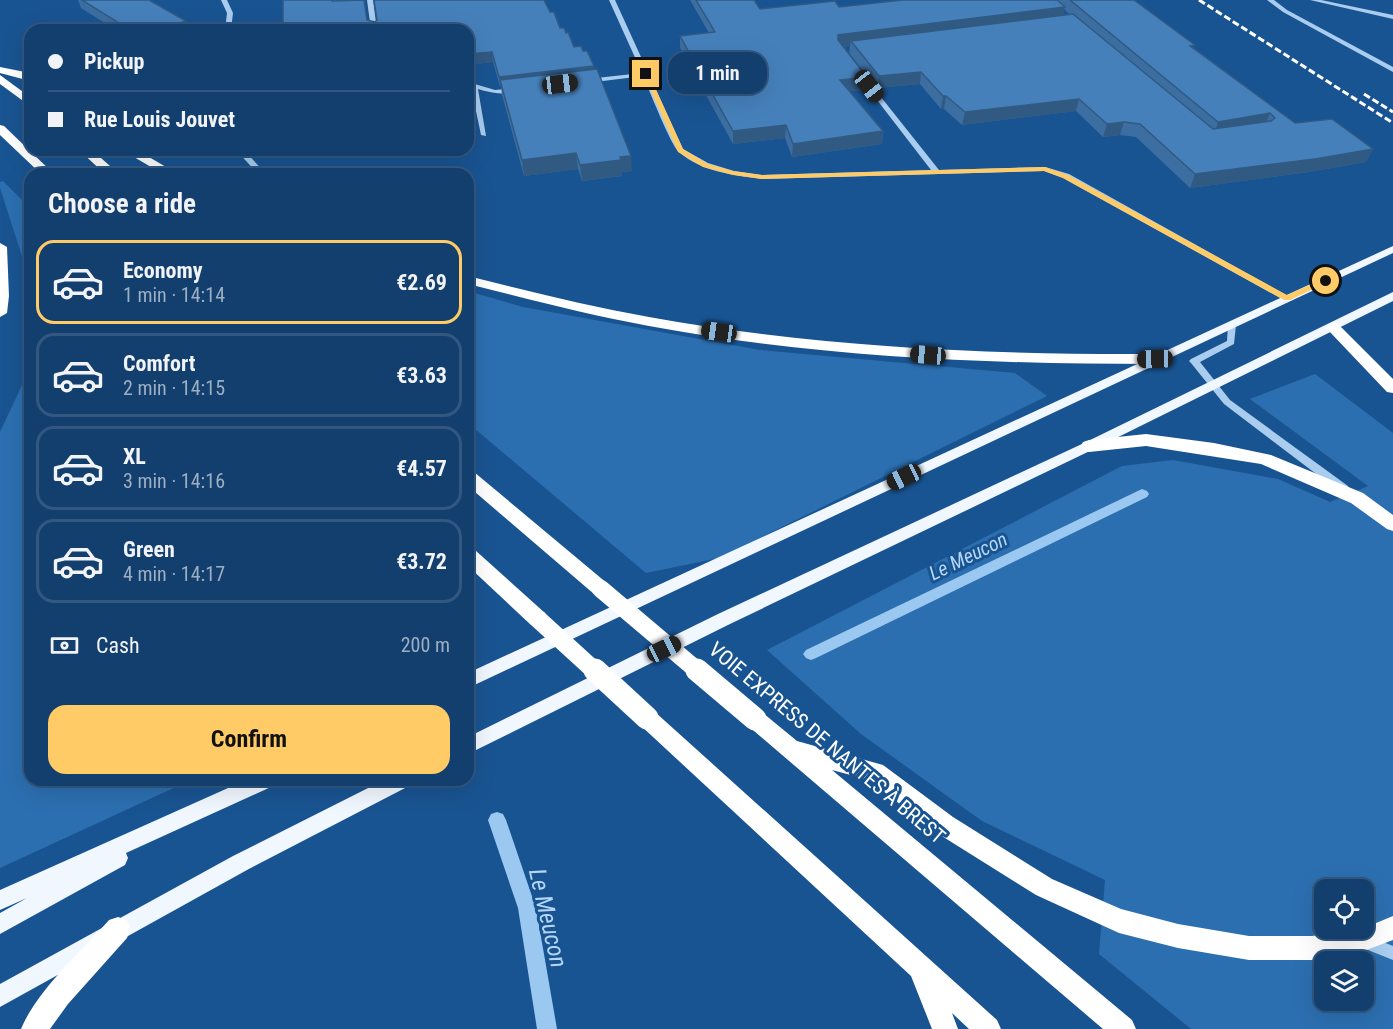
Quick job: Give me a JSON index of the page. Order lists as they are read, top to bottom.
{
  "streets": {
    "highway": ["VOIE EXPRESS DE NANTES À BREST"]
  },
  "water": ["Le Meucon"],
  "page": {
    "banner": ["Pickup", "Rue Louis Jouvet"],
    "bubble": "1 min",
    "heading": "Choose a ride",
    "list": [
      {
        "name": "Economy",
        "note": "1 min · 14:14",
        "value": "€2.69"
      },
      {
        "name": "Comfort",
        "note": "2 min · 14:15",
        "value": "€3.63"
      },
      {
        "name": "XL",
        "note": "3 min · 14:16",
        "value": "€4.57"
      },
      {
        "name": "Green",
        "note": "4 min · 14:17",
        "value": "€3.72"
      }
    ],
    "pay": ["Cash", "200 m"],
    "buttons": "Confirm"
  }
}
